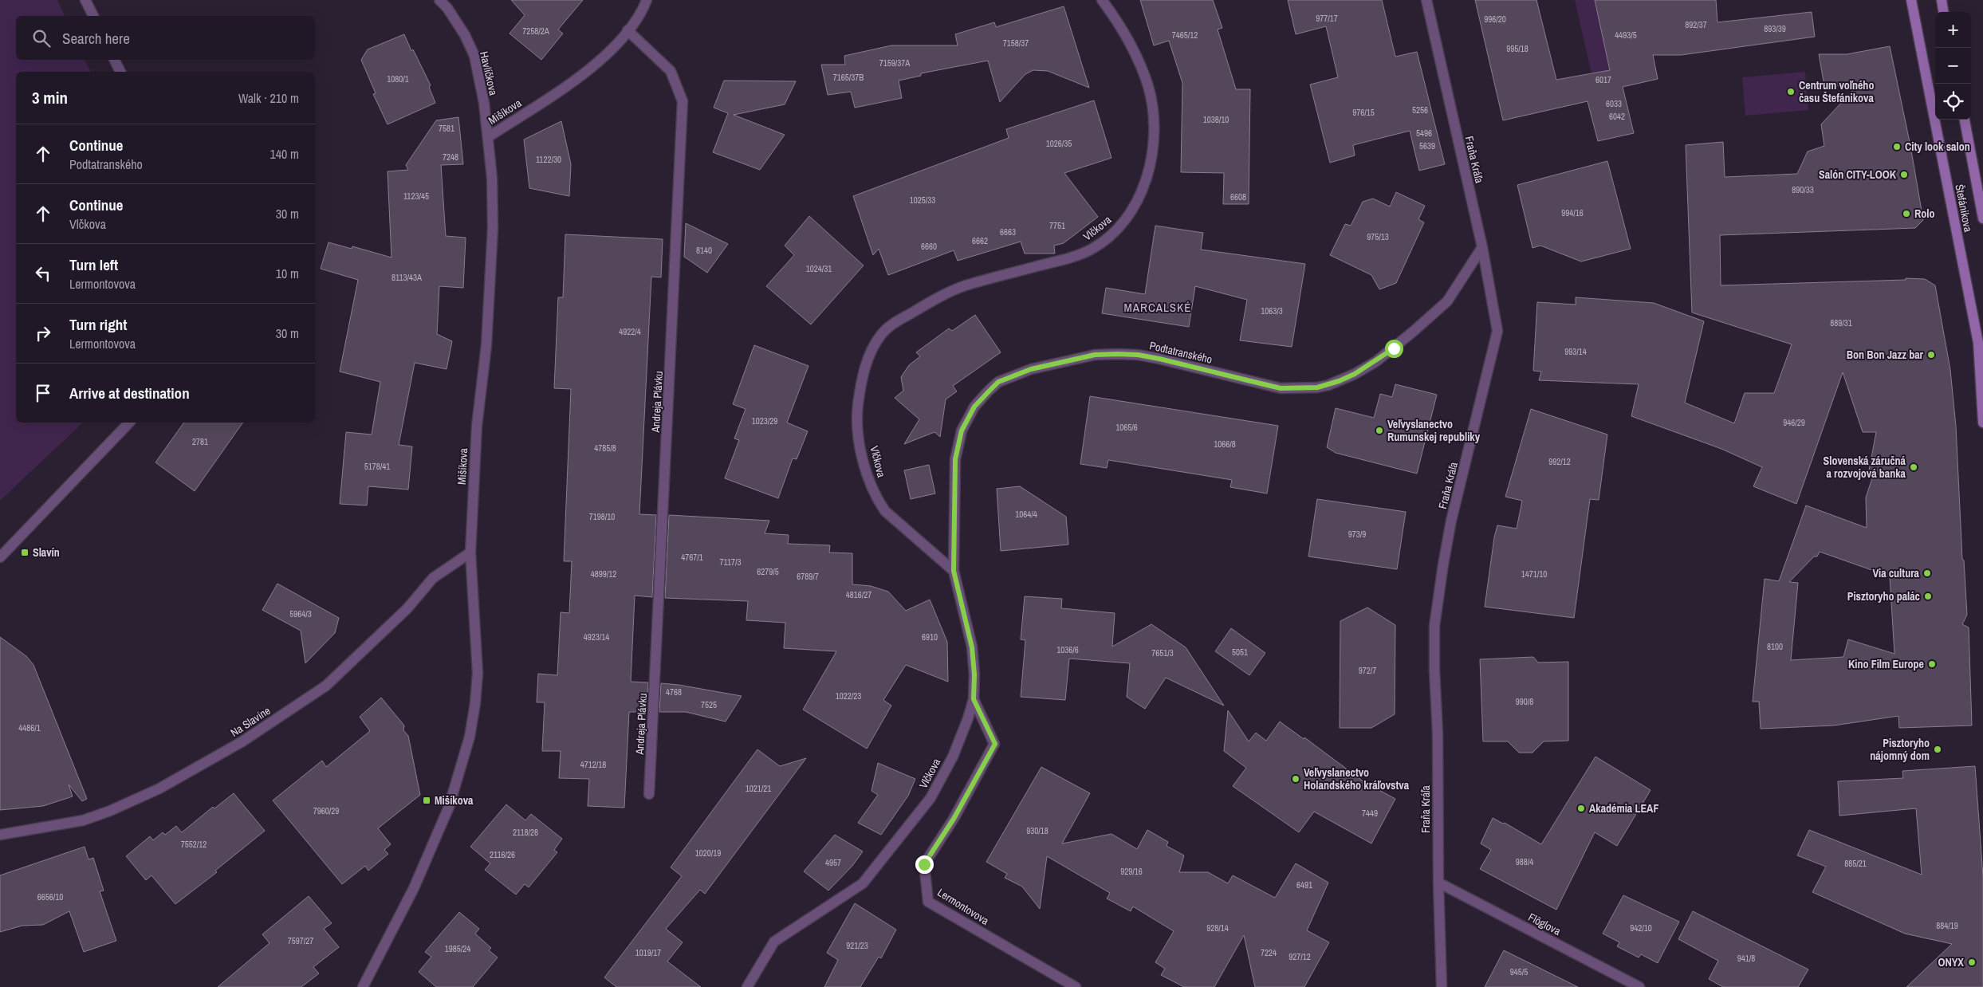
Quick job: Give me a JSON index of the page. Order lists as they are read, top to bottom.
{
  "streets": {
    "main road": ["Štefánikova"],
    "street": [
      "Havlíčkova",
      "Mišíkova",
      "Fraňa Kráľa",
      "Vlčkova",
      "Podtatranského",
      "Andreja Plávku",
      "Na Slavíne",
      "Lermontovova",
      "Flöglova"
    ]
  },
  "crossings": [
    ["Havlíčkova", "Mišíkova"],
    ["Mišíkova", "Andreja Plávku"],
    ["Mišíkova", "Na Slavíne"],
    ["Fraňa Kráľa", "Podtatranského"],
    ["Fraňa Kráľa", "Flöglova"],
    ["Vlčkova", "Podtatranského"],
    ["Vlčkova", "Lermontovova"]
  ],
  "districts": ["MARCALSKÉ"],
  "places": {
    "other": [
      "Centrum voľného času Štefánikova",
      "City look salon",
      "Salón CITY-LOOK",
      "Rolo",
      "Bon Bon Jazz bar",
      "Veľvyslanectvo Rumunskej republiky",
      "Slovenská záručná a rozvojová banka",
      "Via cultura",
      "Pisztoryho palác",
      "Kino Film Europe",
      "Pisztoryho nájomný dom",
      "Veľvyslanectvo Holandského kráľovstva",
      "Akadémia LEAF",
      "ONYX"
    ],
    "transit": ["Slavín", "Mišíkova"]
  },
  "house_numbers": [
    "977/17",
    "996/20",
    "892/37",
    "893/39",
    "7258/2A",
    "7465/12",
    "4493/5",
    "7158/37",
    "995/18",
    "7159/37A",
    "7165/37B",
    "1080/1",
    "6017",
    "6033",
    "5256",
    "976/15",
    "6042",
    "1038/10",
    "7581",
    "5496",
    "1026/35",
    "5639",
    "7248",
    "1122/30",
    "890/33",
    "1123/45",
    "6608",
    "1025/33",
    "994/16",
    "7751",
    "6663",
    "975/13",
    "6662",
    "6660",
    "8140",
    "1024/31",
    "8113/43A",
    "1063/3",
    "889/31",
    "4922/4",
    "993/14",
    "1023/29",
    "946/29",
    "1065/6",
    "2781",
    "1066/8",
    "4785/8",
    "992/12",
    "5178/41",
    "1064/4",
    "7198/10",
    "973/9",
    "4767/1",
    "7117/3",
    "6279/5",
    "4899/12",
    "1471/10",
    "6789/7",
    "4816/27",
    "5964/3",
    "4923/14",
    "6910",
    "8100",
    "1036/6",
    "5051",
    "7651/3",
    "972/7",
    "4768",
    "1022/23",
    "990/8",
    "7525",
    "4486/1",
    "4712/18",
    "1021/21",
    "7960/29",
    "7449",
    "930/18",
    "2118/28",
    "7552/12",
    "1020/19",
    "2116/26",
    "988/4",
    "4957",
    "885/21",
    "929/16",
    "6491",
    "6656/10",
    "884/19",
    "928/14",
    "942/10",
    "7597/27",
    "921/23",
    "1985/24",
    "1019/17",
    "7224",
    "927/12",
    "941/8",
    "945/5"
  ],
  "page": {
    "map_buttons": ["+", "−"],
    "search": "Search here",
    "heading": ["3 min", "Walk · 210 m"],
    "list": [
      ["Continue", "Podtatranského", "140 m"],
      ["Continue", "Vlčkova", "30 m"],
      ["Turn left", "Lermontovova", "10 m"],
      ["Turn right", "Lermontovova", "30 m"],
      "Arrive at destination"
    ]
  }
}
